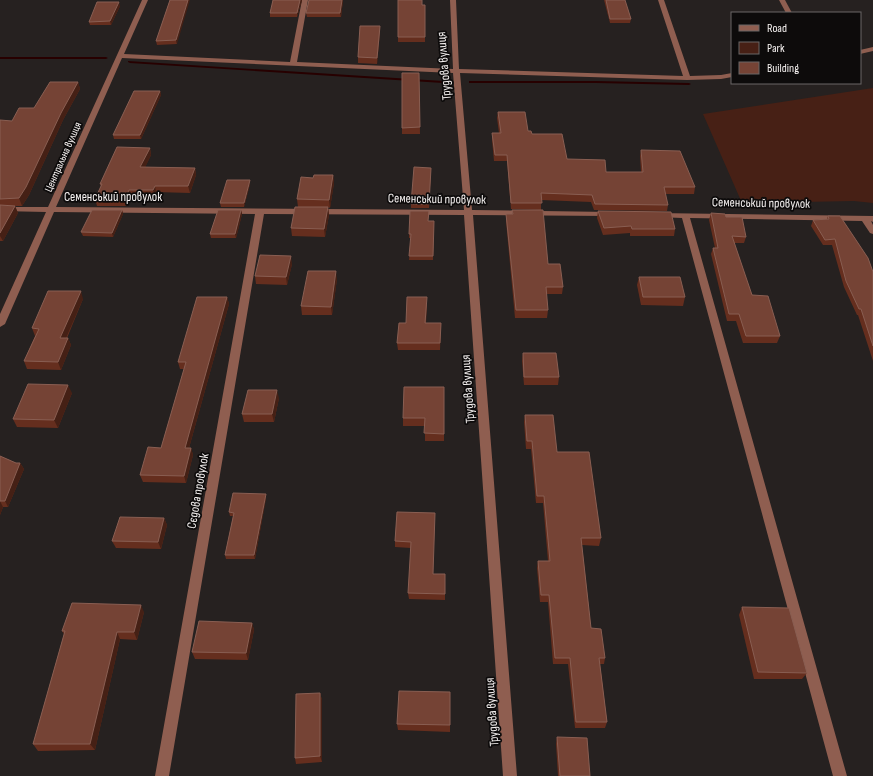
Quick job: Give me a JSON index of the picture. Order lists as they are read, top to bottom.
{
  "streets": {
    "street": [
      "Трудова вулиця",
      "Центральна вулиця",
      "Семенський провулок",
      "Сєдова провулок"
    ]
  },
  "crossings": [
    ["Трудова вулиця", "Семенський провулок"],
    ["Центральна вулиця", "Семенський провулок"],
    ["Семенський провулок", "Сєдова провулок"]
  ],
  "legend": ["Road", "Park", "Building"]
}
